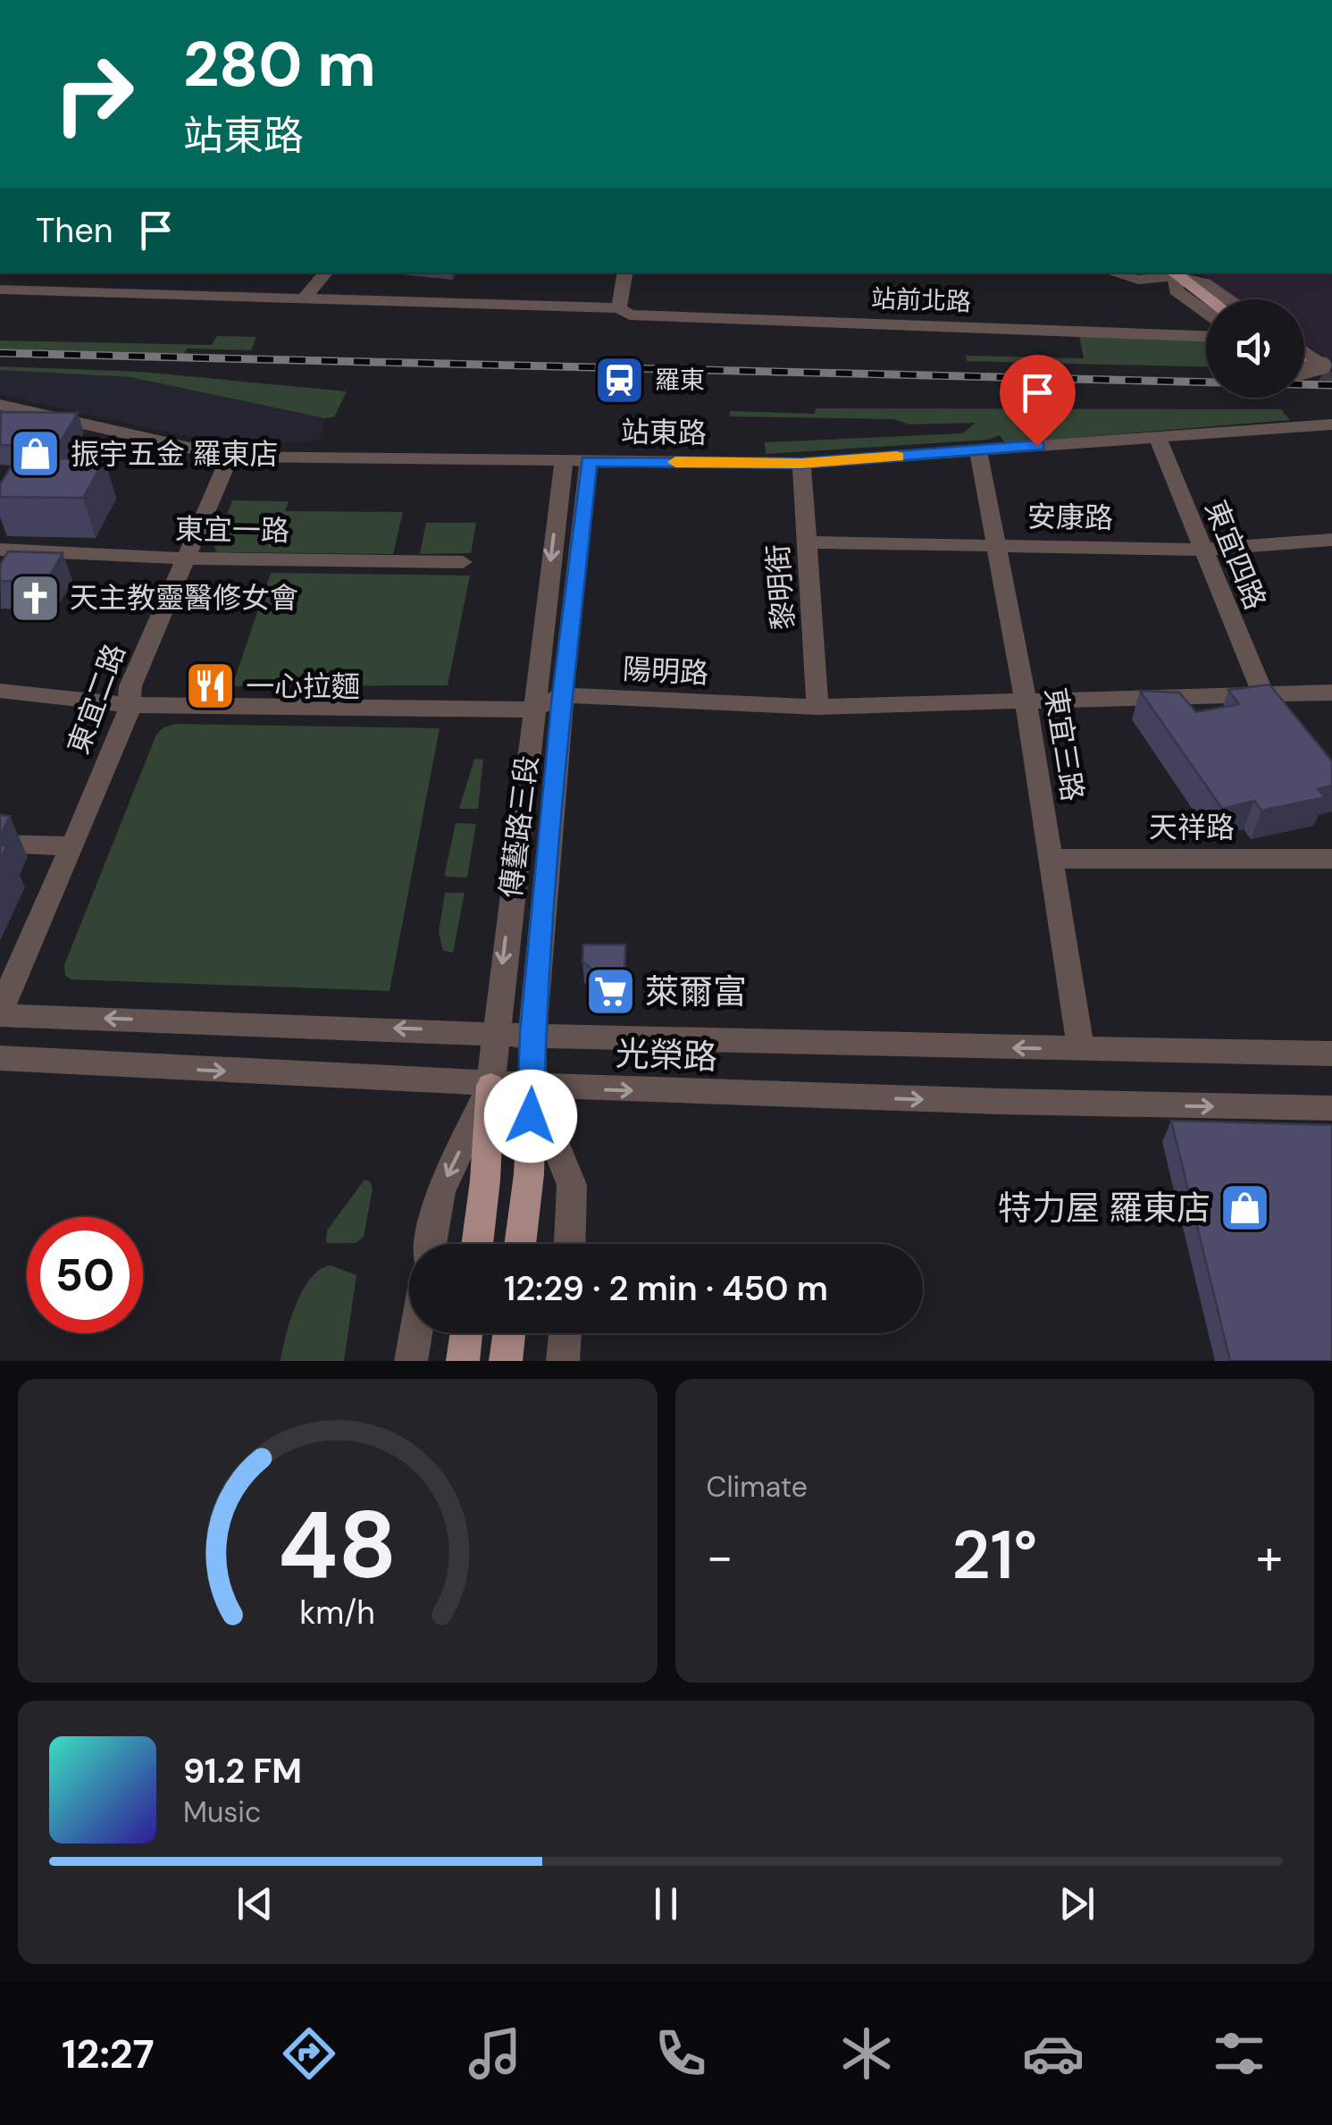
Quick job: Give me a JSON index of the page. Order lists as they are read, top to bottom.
{
  "streets": {
    "street": [
      "站前北路",
      "站東路",
      "安康路",
      "東宜一路",
      "東宜四路",
      "黎明街",
      "陽明路",
      "東宜二路",
      "東宜三路",
      "傳藝路三段",
      "天祥路",
      "光榮路"
    ]
  },
  "crossings": [
    ["站東路", "東宜四路"],
    ["站東路", "黎明街"],
    ["站東路", "東宜二路"],
    ["站東路", "東宜三路"],
    ["站東路", "傳藝路三段"],
    ["安康路", "東宜四路"],
    ["安康路", "黎明街"],
    ["安康路", "東宜三路"],
    ["東宜一路", "東宜二路"],
    ["東宜四路", "陽明路"],
    ["黎明街", "陽明路"],
    ["陽明路", "東宜二路"],
    ["陽明路", "東宜三路"],
    ["陽明路", "傳藝路三段"],
    ["東宜二路", "光榮路"],
    ["東宜三路", "天祥路"],
    ["東宜三路", "光榮路"],
    ["傳藝路三段", "光榮路"]
  ],
  "places": {
    "station": ["羅東"],
    "shop": ["振宇五金 羅東店", "特力屋 羅東店"],
    "church": ["天主教靈醫修女會"],
    "restaurant": ["一心拉麵"],
    "supermarket": ["萊爾富"]
  },
  "page": {
    "turn": ["280 m", "站東路"],
    "then": "Then",
    "limit": "50",
    "trip": "12:29 · 2 min · 450 m",
    "tile": "Climate",
    "heat": ["−", "21°", "+"],
    "song": ["91.2 FM", "Music"],
    "tabs": "12:27",
    "gauge": ["48", "km/h"]
  }
}
